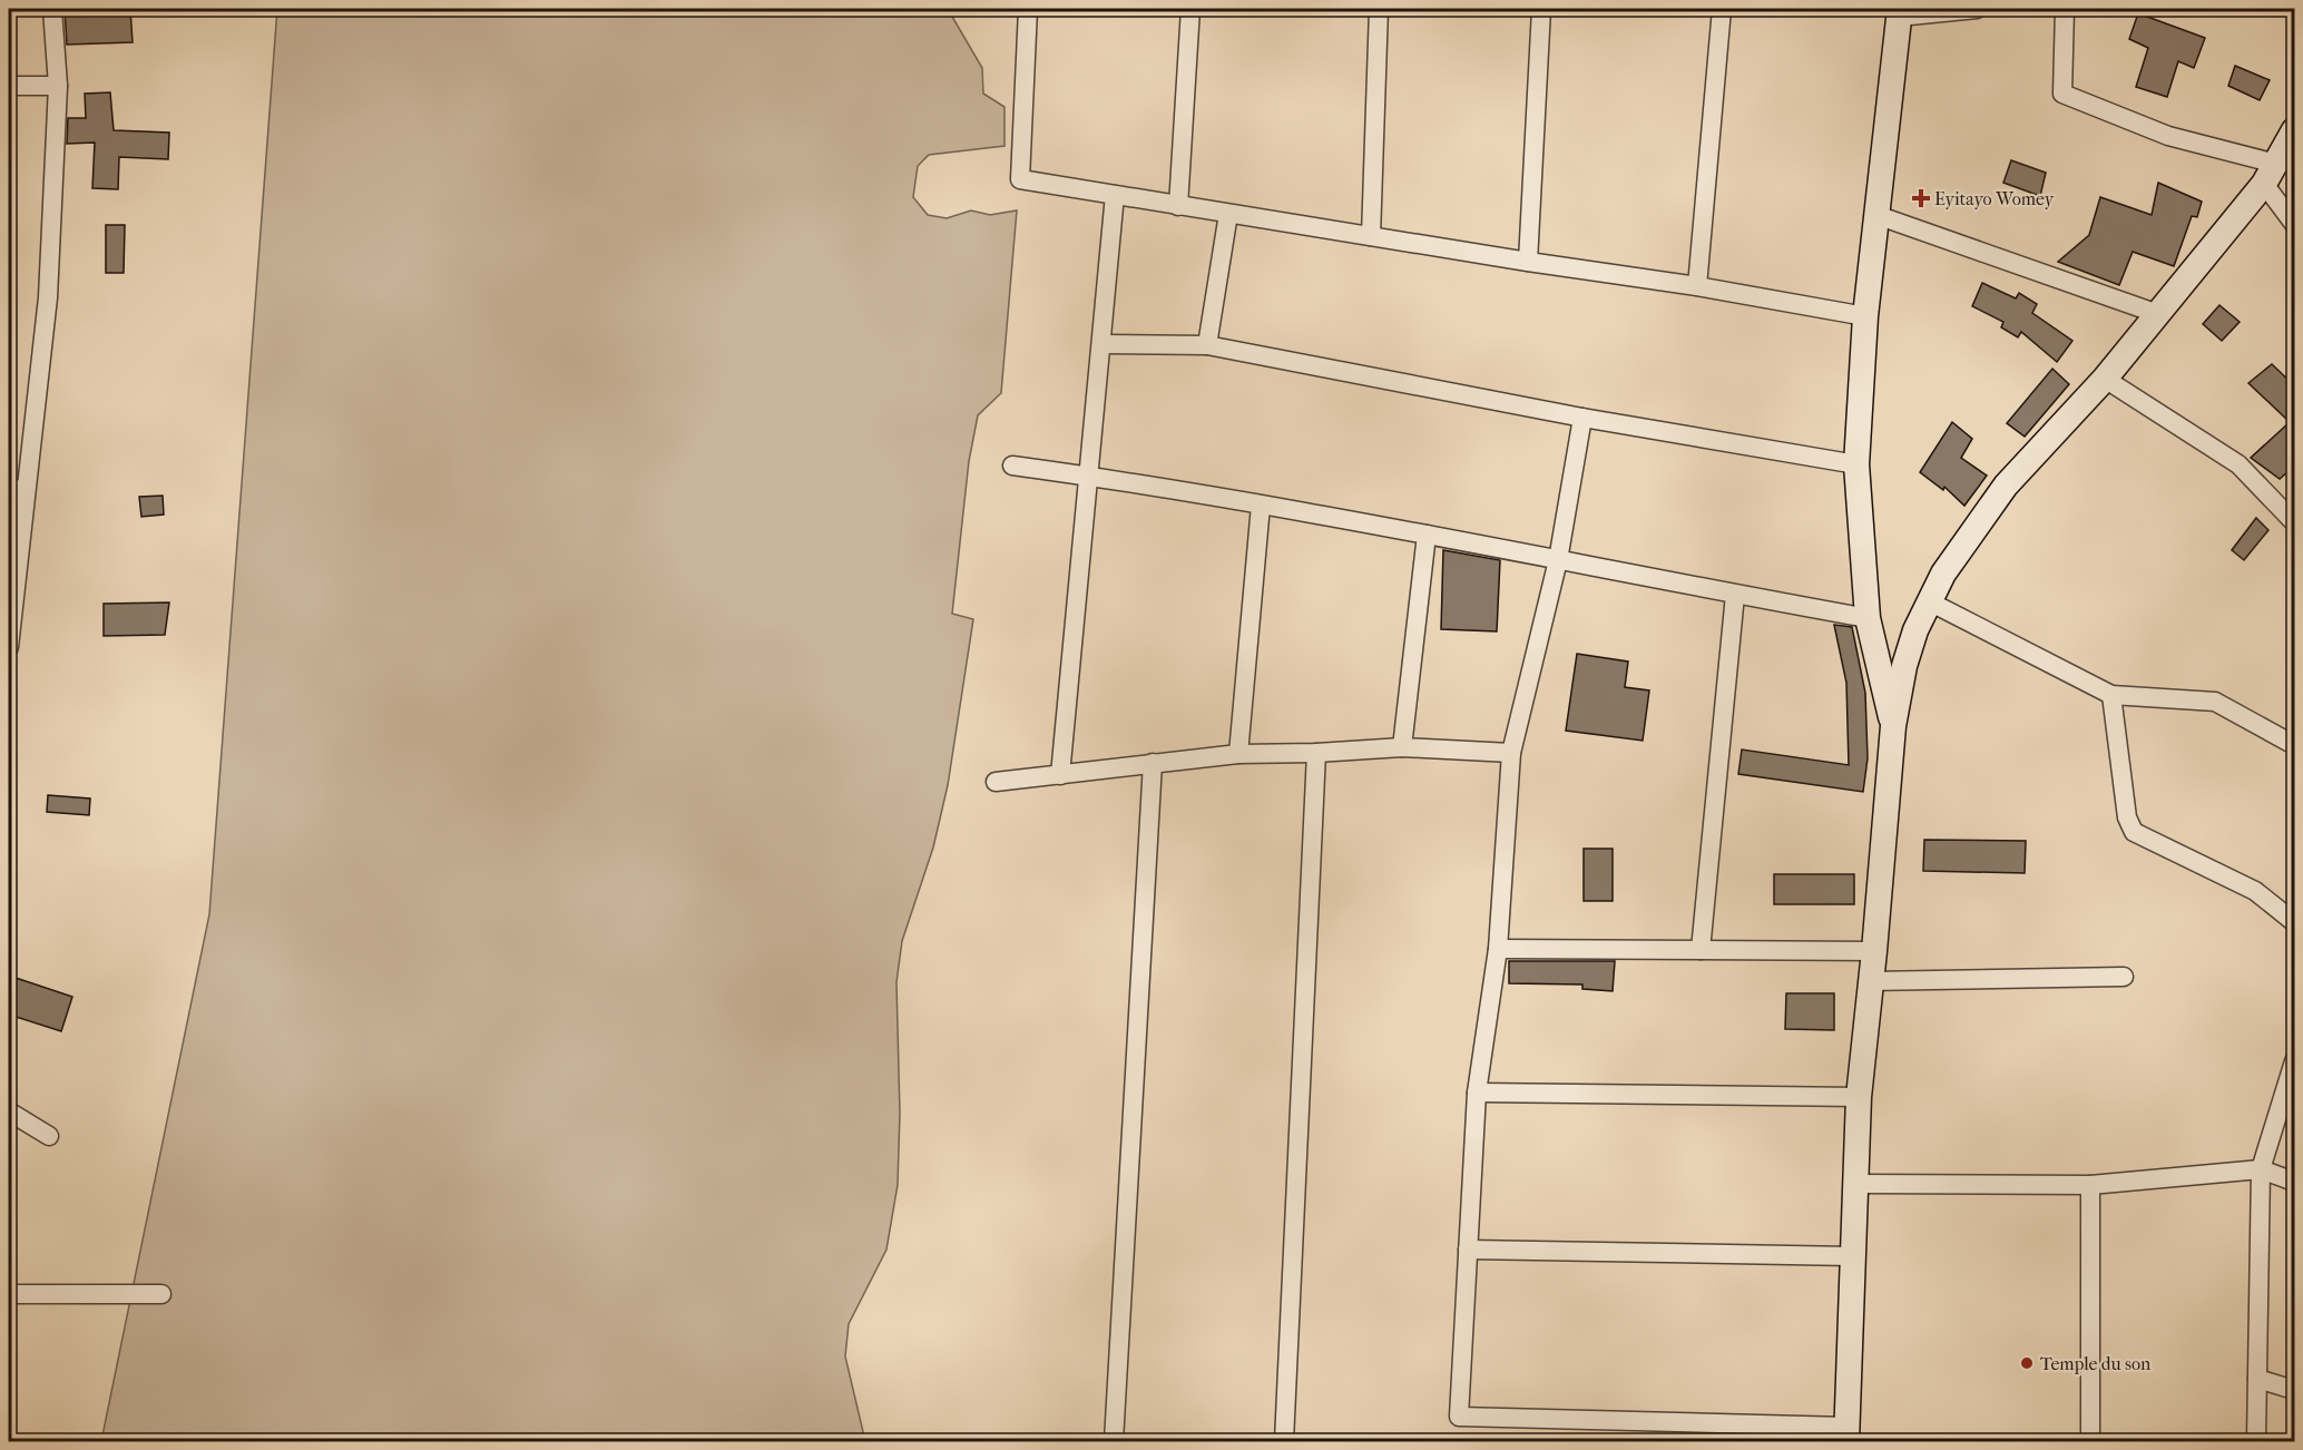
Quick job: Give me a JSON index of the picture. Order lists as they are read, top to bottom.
{
  "places": {
    "health": ["Eyitayo Womey"],
    "other": ["Temple du son"]
  }
}
